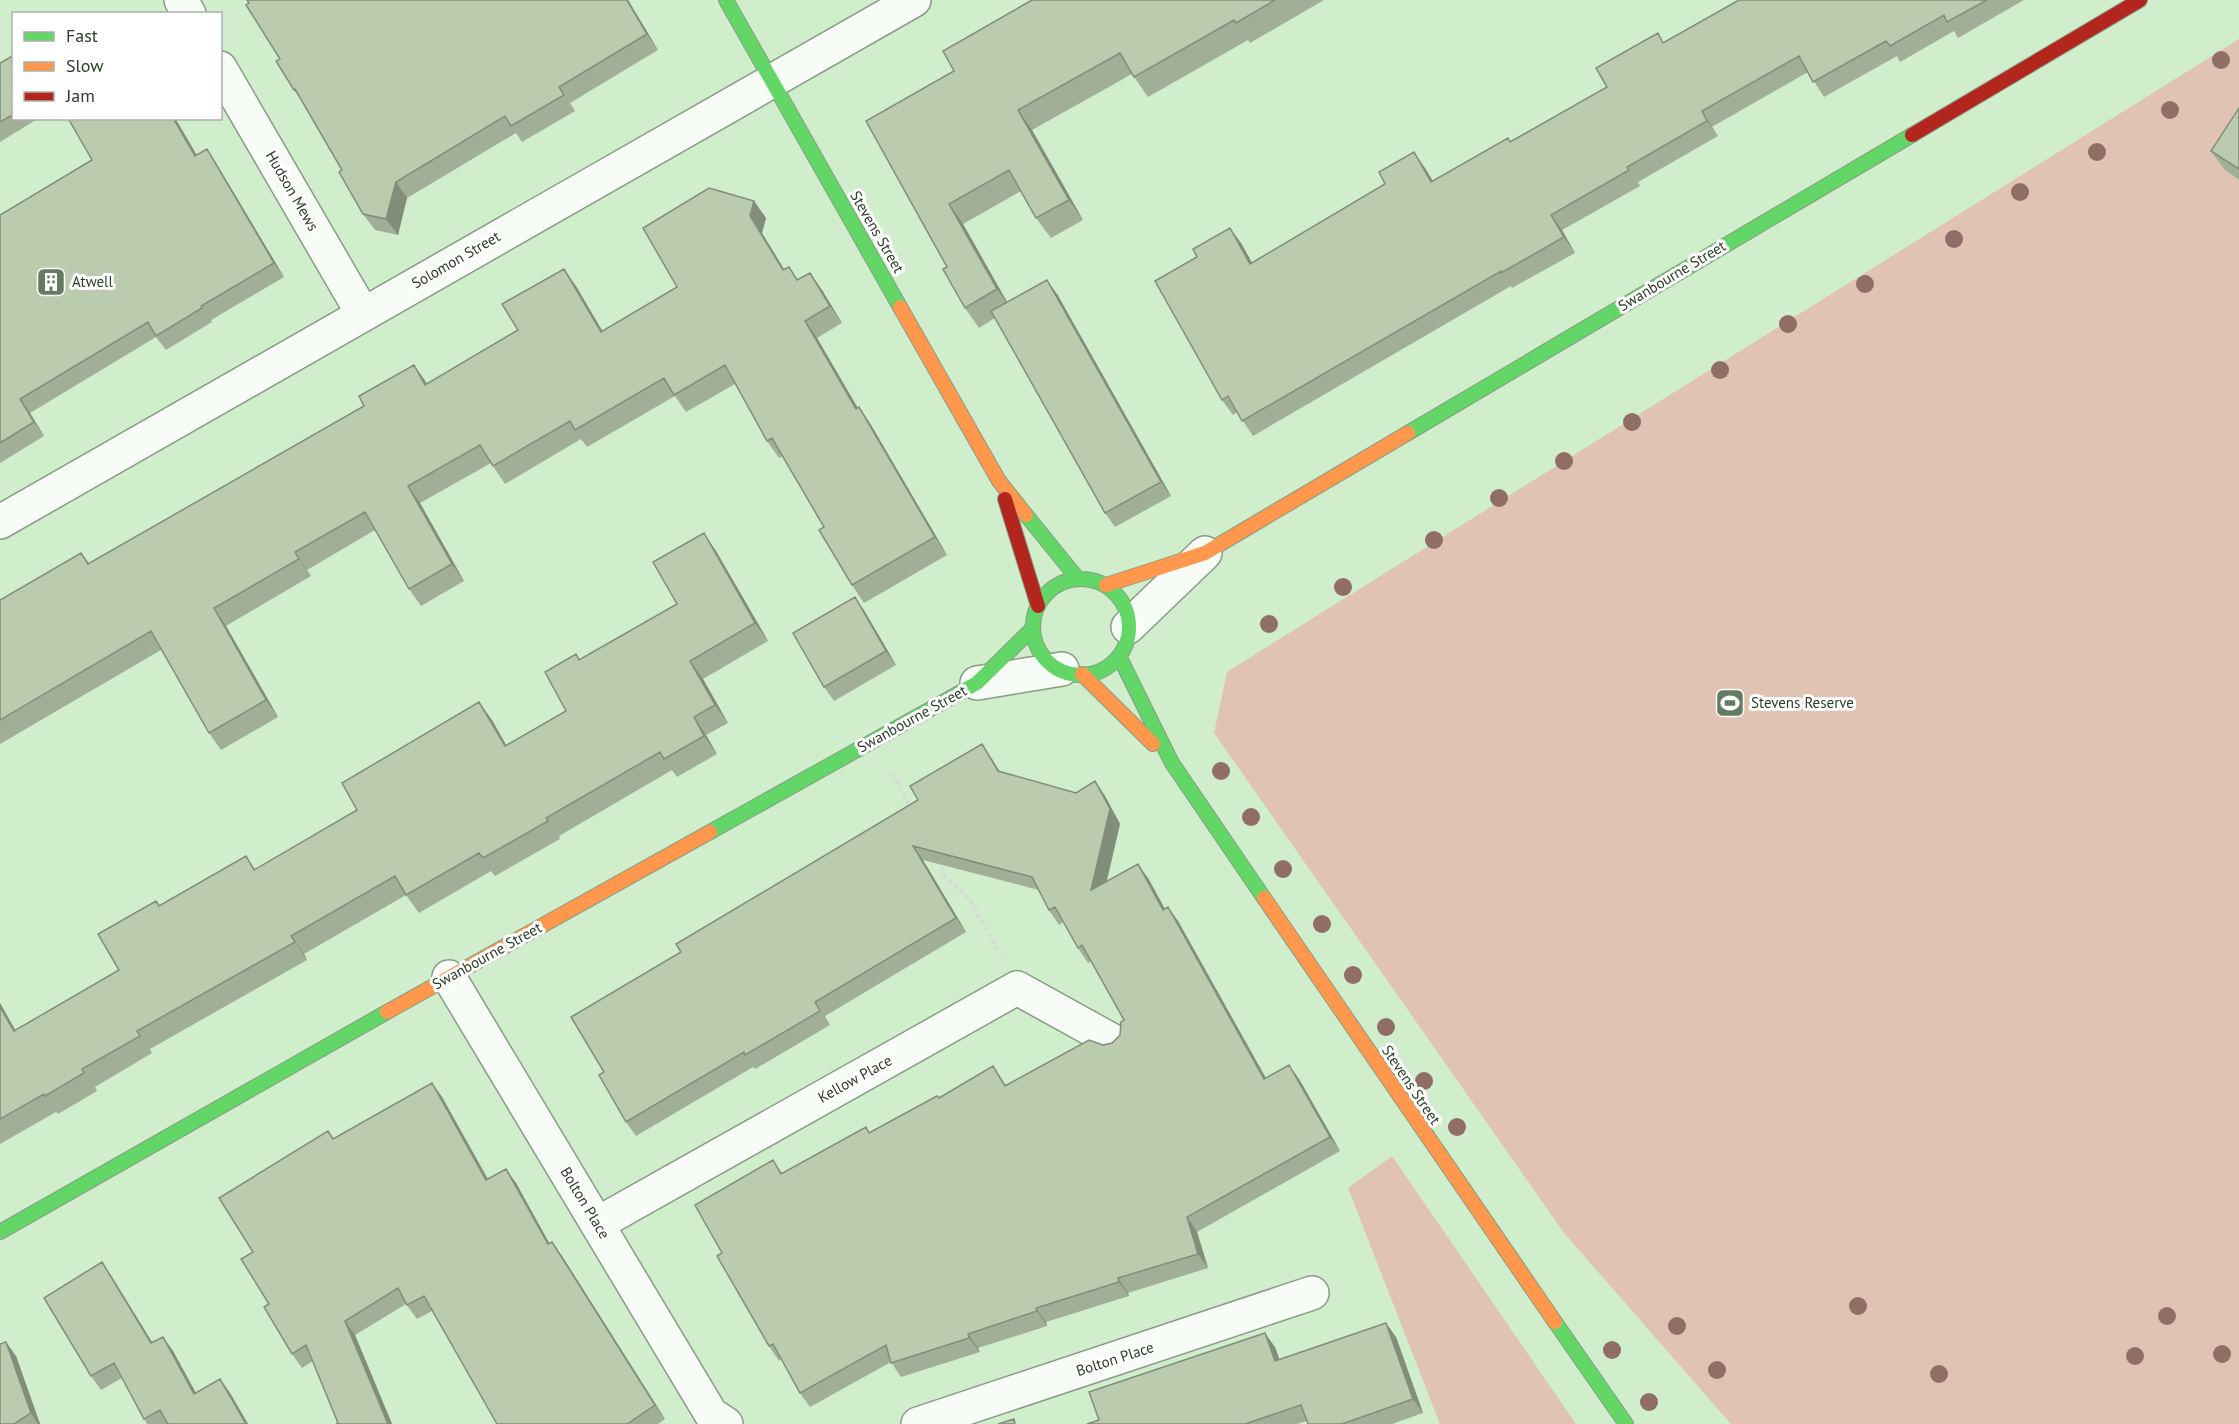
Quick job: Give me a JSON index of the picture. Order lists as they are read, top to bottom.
{
  "streets": {
    "street": [
      "Hudson Mews",
      "Stevens Street",
      "Solomon Street",
      "Swanbourne Street",
      "Kellow Place",
      "Bolton Place"
    ]
  },
  "crossings": [
    ["Hudson Mews", "Solomon Street"],
    ["Stevens Street", "Solomon Street"],
    ["Stevens Street", "Swanbourne Street"],
    ["Swanbourne Street", "Bolton Place"],
    ["Kellow Place", "Bolton Place"]
  ],
  "places": {
    "building": ["Atwell"],
    "sports": ["Stevens Reserve"]
  },
  "legend": ["Fast", "Slow", "Jam"]
}
